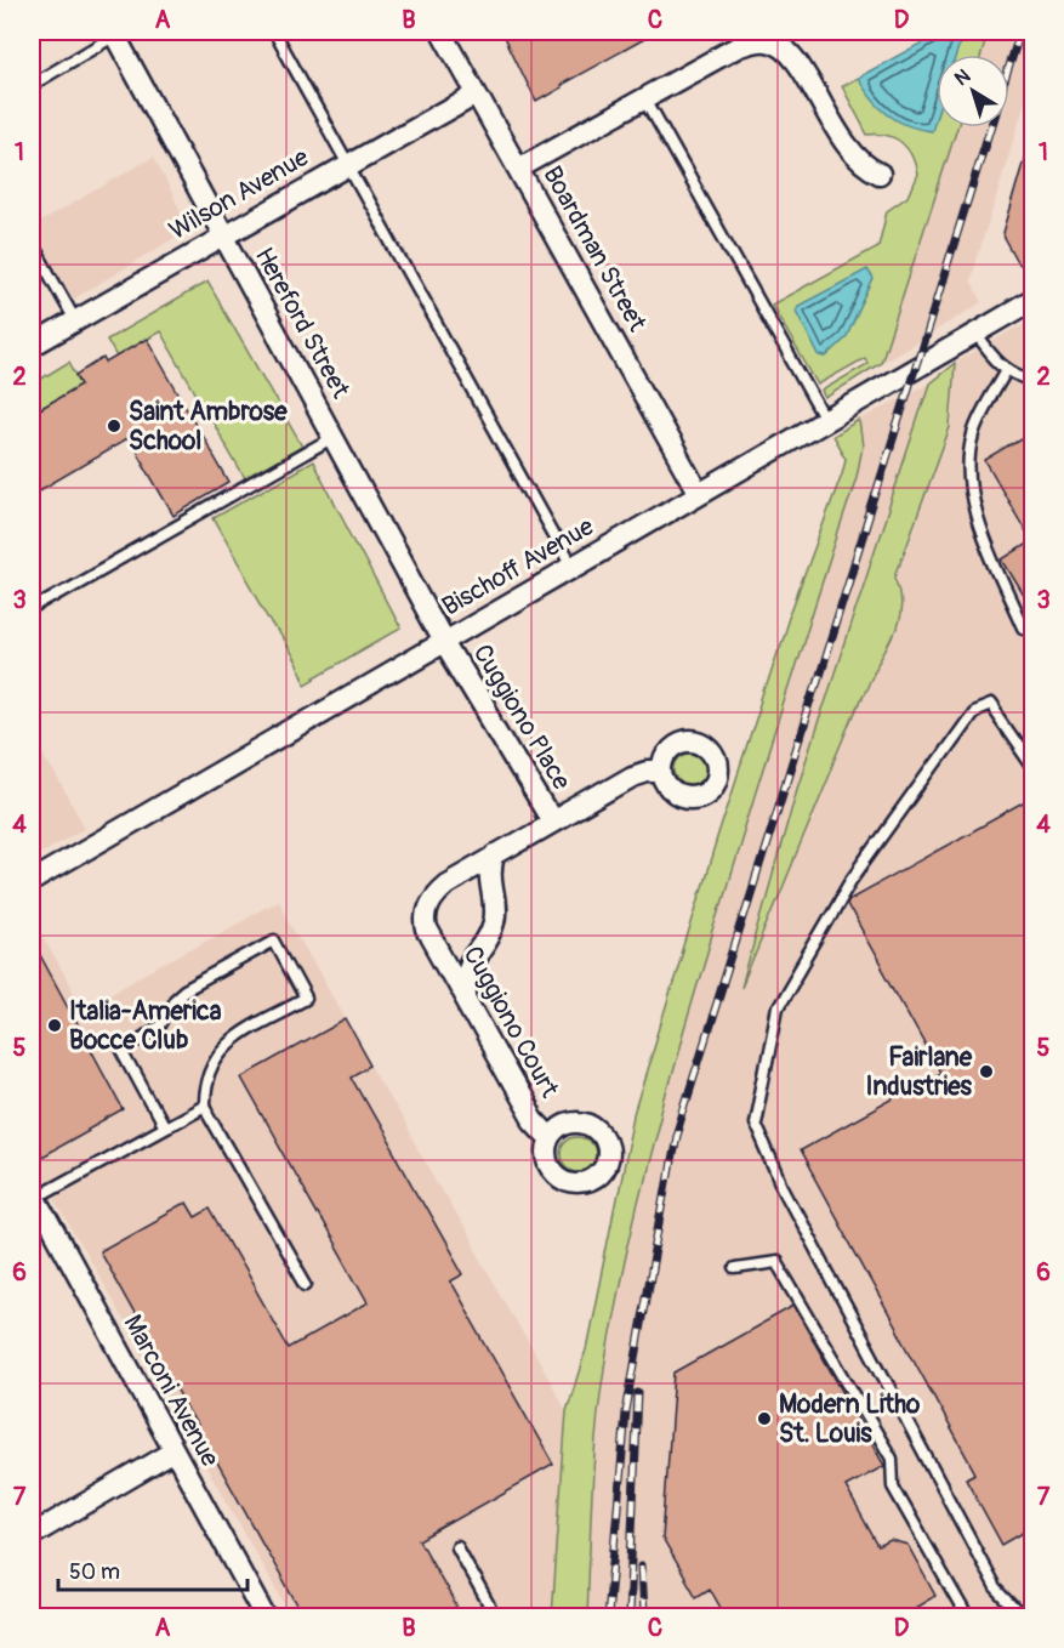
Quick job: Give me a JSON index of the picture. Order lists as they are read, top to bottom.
{
  "streets": {
    "street": [
      "Wilson Avenue",
      "Boardman Street",
      "Hereford Street",
      "Bischoff Avenue",
      "Cuggiono Place",
      "Cuggiono Court",
      "Marconi Avenue"
    ]
  },
  "crossings": [
    ["Wilson Avenue", "Boardman Street"],
    ["Wilson Avenue", "Hereford Street"],
    ["Boardman Street", "Bischoff Avenue"],
    ["Hereford Street", "Bischoff Avenue"],
    ["Hereford Street", "Cuggiono Place"],
    ["Bischoff Avenue", "Cuggiono Place"],
    ["Cuggiono Place", "Cuggiono Court"]
  ],
  "places": [
    "Saint Ambrose School",
    "Italia-America Bocce Club",
    "Fairlane Industries",
    "Modern Litho St. Louis"
  ],
  "scale_bar": "50 m",
  "north": "top left",
  "grid": {
    "columns": [
      "A",
      "B",
      "C",
      "D"
    ],
    "rows": [
      "1",
      "2",
      "3",
      "4",
      "5",
      "6",
      "7"
    ]
  }
}
